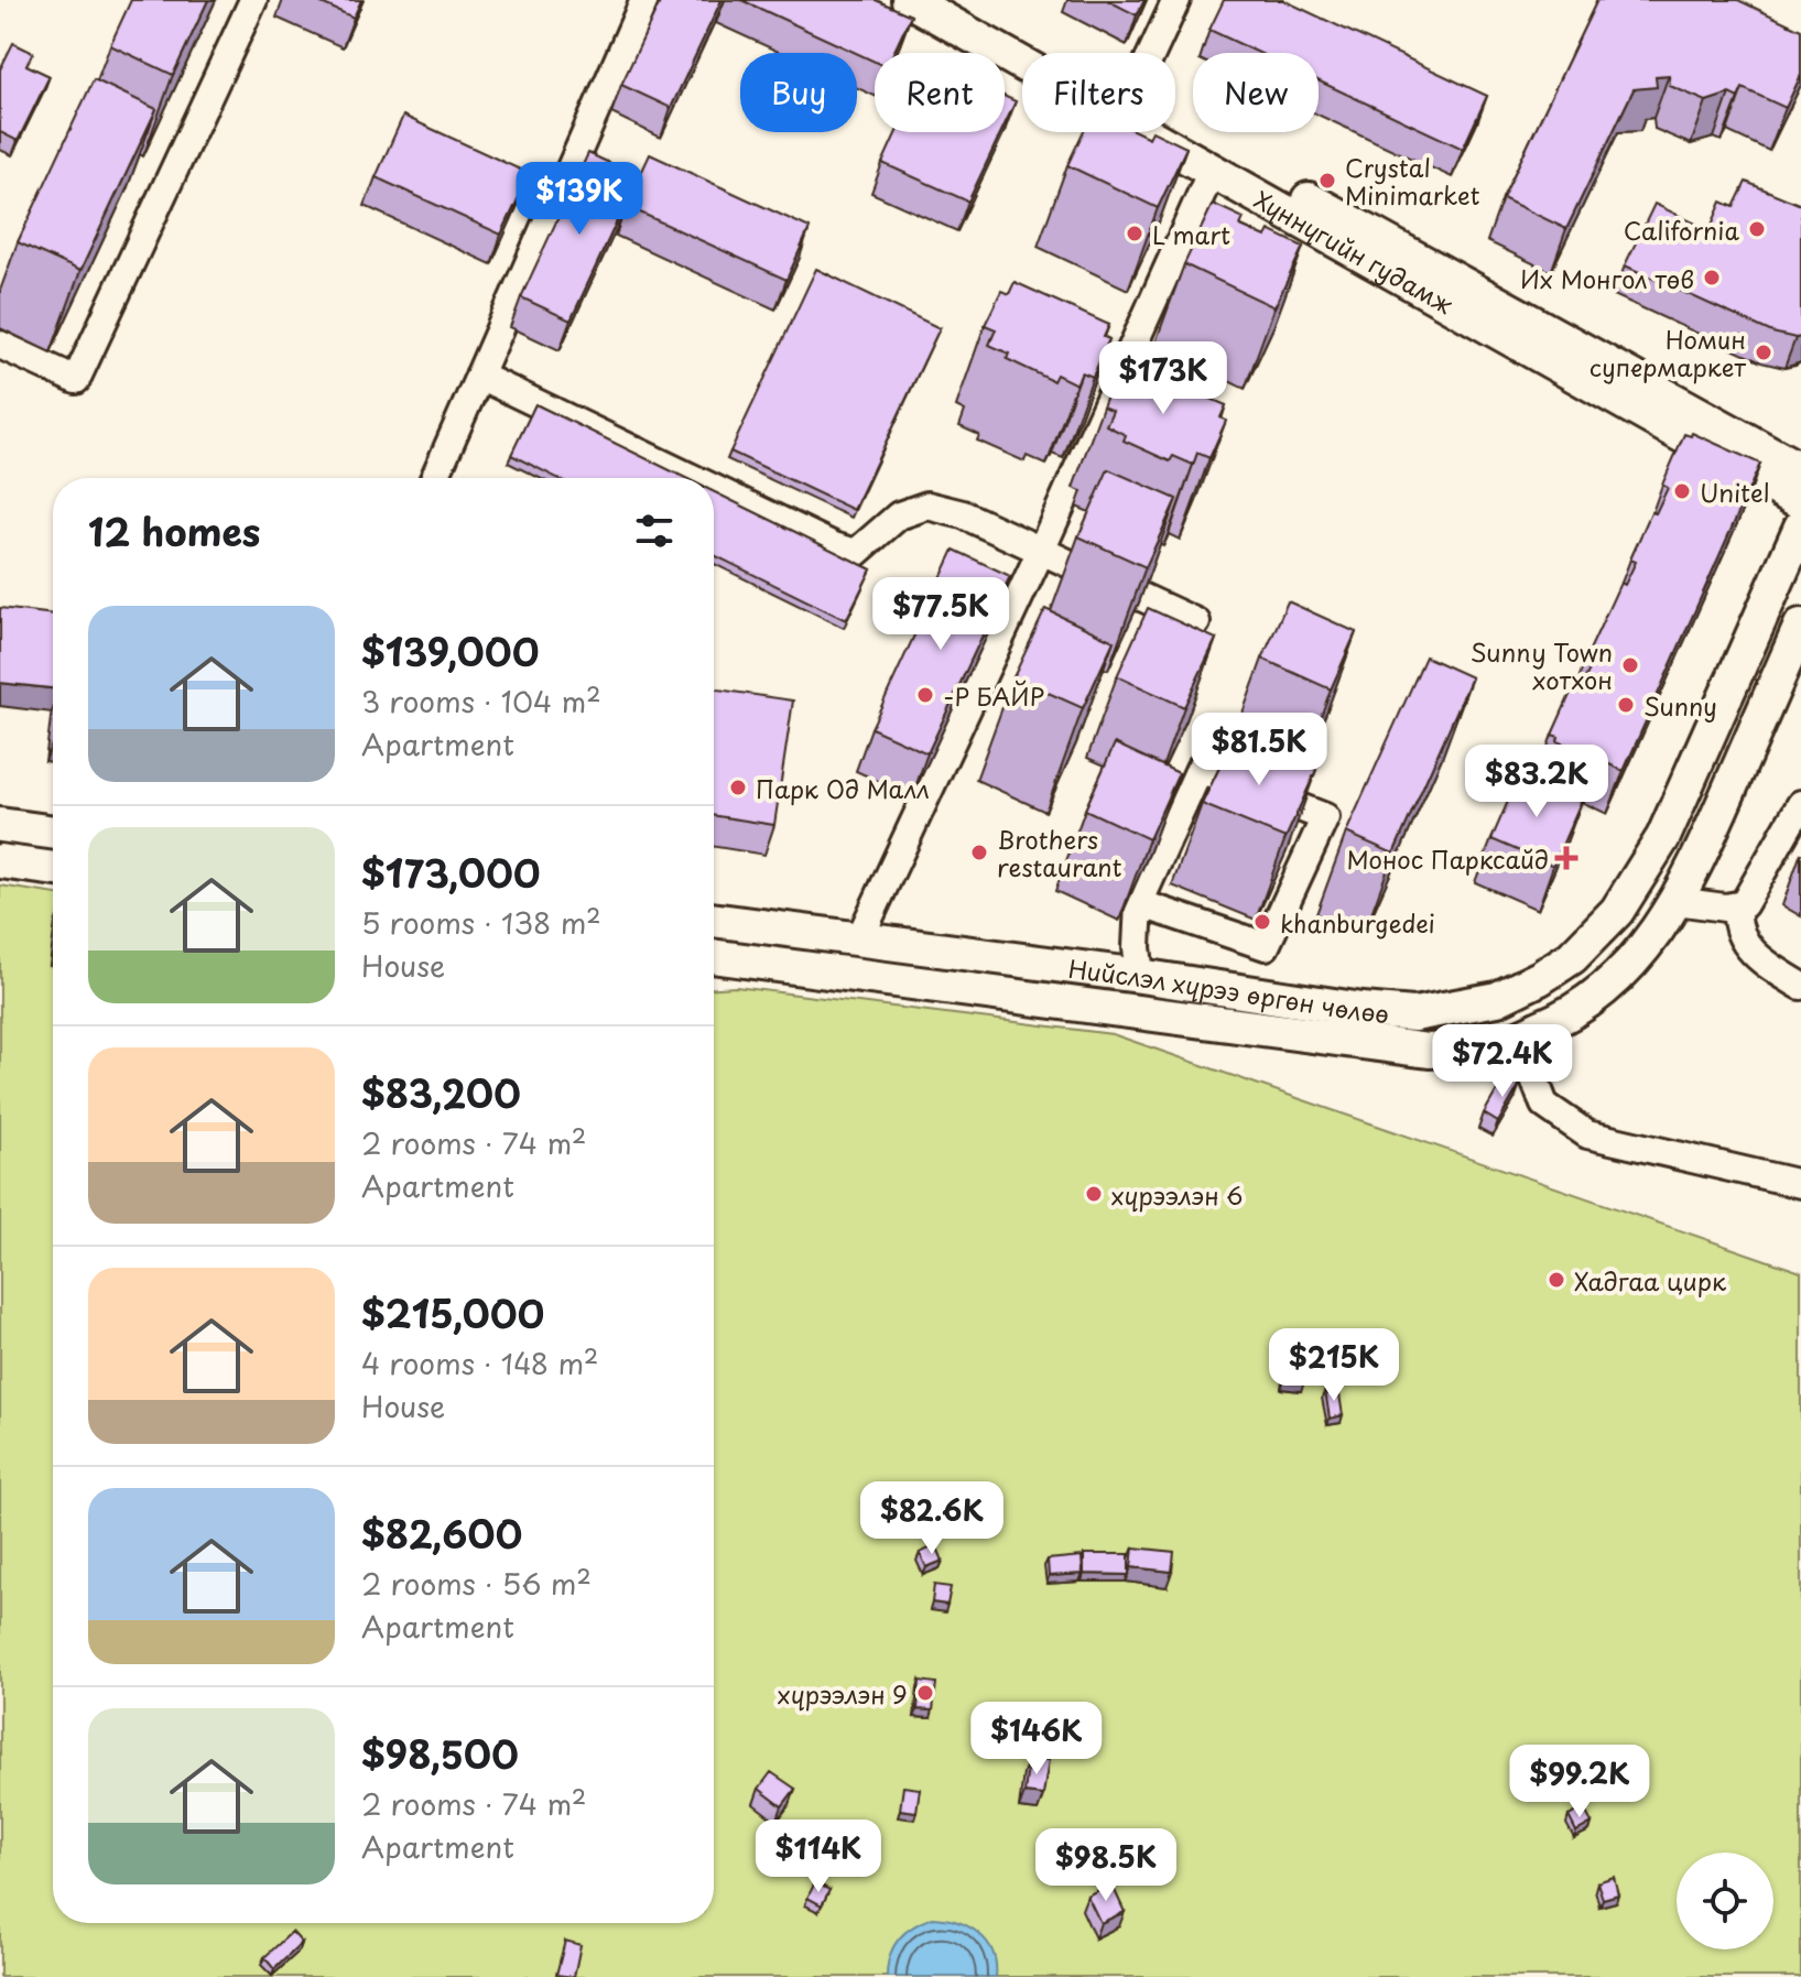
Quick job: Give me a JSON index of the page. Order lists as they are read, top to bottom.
{
  "streets": {
    "main road": ["Хүннүгийн гудамж", "Нийслэл хүрээ өргөн чөлөө"]
  },
  "places": {
    "other": [
      "Crystal Minimarket",
      "California",
      "L mart",
      "Их Монгол төв",
      "Номин супермаркет",
      "Unitel",
      "Sunny Town хотхон",
      "-Р БАЙР",
      "Sunny",
      "Парк Од Малл",
      "Brothers restaurant",
      "khanburgedei",
      "хүрээлэн 6",
      "Хадгаа цирк",
      "хүрээлэн 9"
    ],
    "health": ["Монос Парксайд"]
  },
  "page": {
    "chip": [
      "Buy",
      "Rent",
      "Filters",
      "New"
    ],
    "price": [
      "$139K",
      "$173K",
      "$77.5K",
      "$81.5K",
      "$83.2K",
      "$72.4K",
      "$215K",
      "$82.6K",
      "$146K",
      "$99.2K",
      "$114K",
      "$98.5K"
    ],
    "heading": "12 homes",
    "list": [
      {
        "name": "$139,000",
        "note": "3 rooms · 104 m² · Apartment"
      },
      {
        "name": "$173,000",
        "note": "5 rooms · 138 m² · House"
      },
      {
        "name": "$83,200",
        "note": "2 rooms · 74 m² · Apartment"
      },
      {
        "name": "$215,000",
        "note": "4 rooms · 148 m² · House"
      },
      {
        "name": "$82,600",
        "note": "2 rooms · 56 m² · Apartment"
      },
      {
        "name": "$98,500",
        "note": "2 rooms · 74 m² · Apartment"
      }
    ]
  }
}
